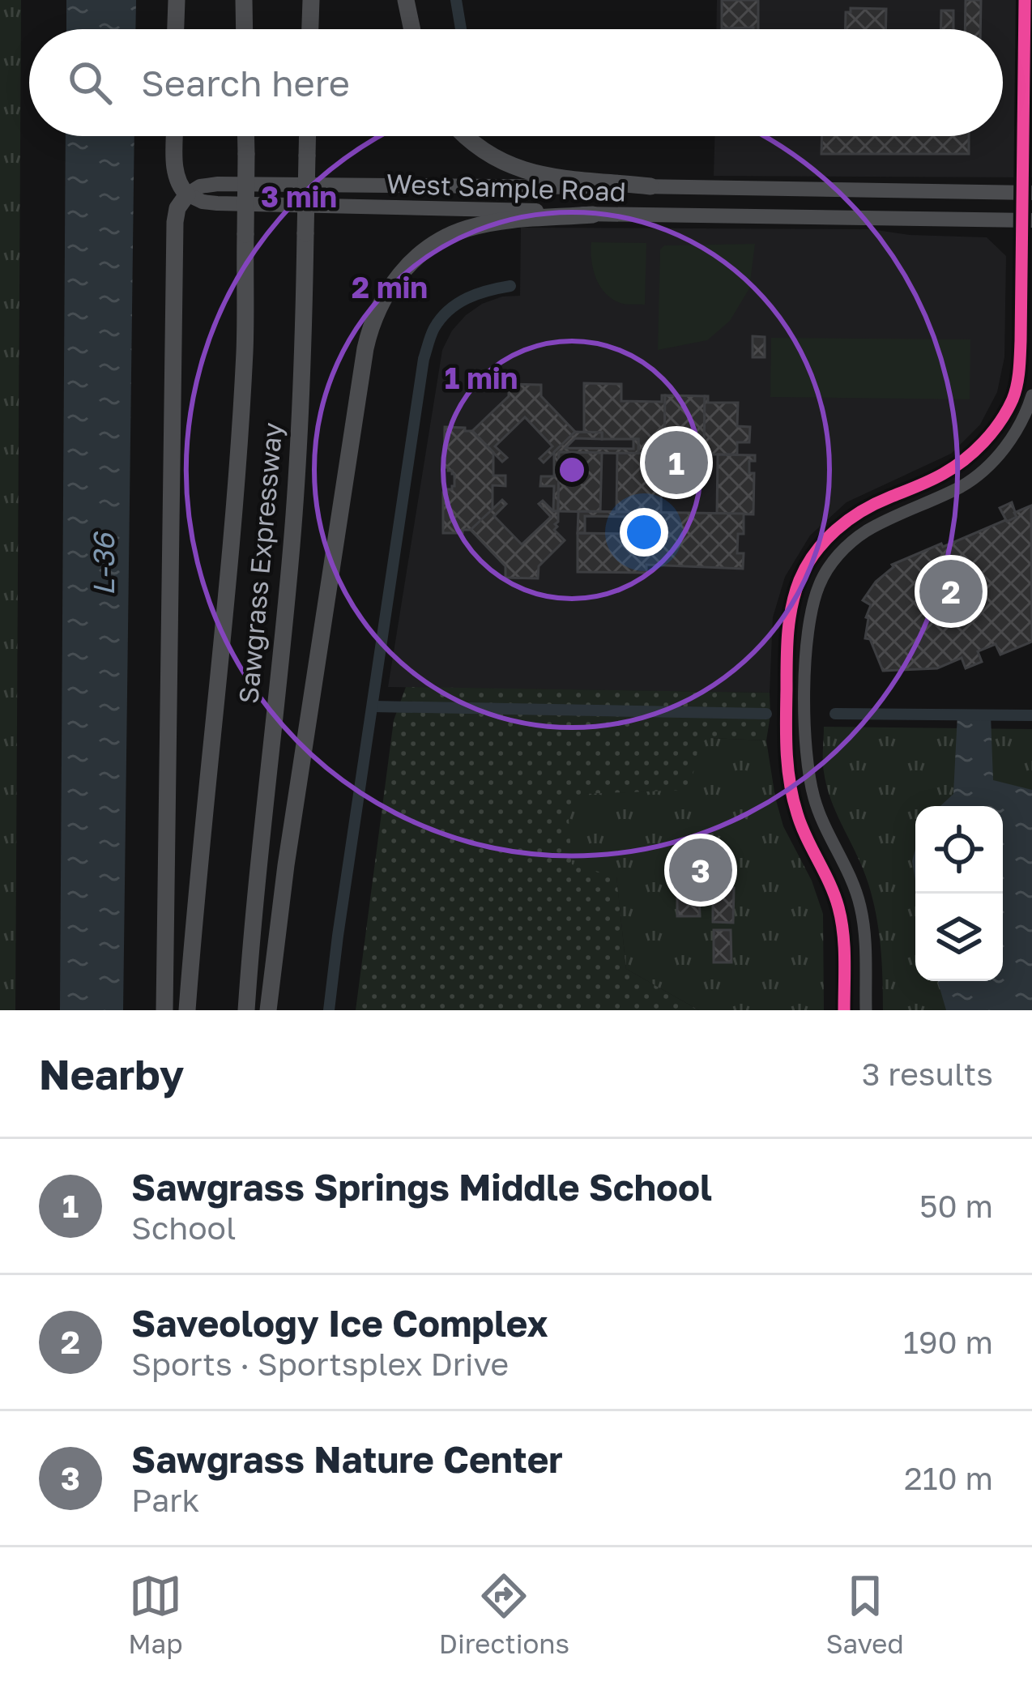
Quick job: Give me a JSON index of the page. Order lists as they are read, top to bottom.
{
  "streets": {
    "highway": ["Sawgrass Expressway"],
    "main road": ["West Sample Road"]
  },
  "water": ["L-36"],
  "page": {
    "search": "Search here",
    "pins": ["1", "2", "3"],
    "heading": ["Nearby", "3 results"],
    "list": [
      {
        "mark": "1",
        "name": "Sawgrass Springs Middle School",
        "note": "School",
        "value": "50 m"
      },
      {
        "mark": "2",
        "name": "Saveology Ice Complex",
        "note": "Sports · Sportsplex Drive",
        "value": "190 m"
      },
      {
        "mark": "3",
        "name": "Sawgrass Nature Center",
        "note": "Park",
        "value": "210 m"
      }
    ],
    "nav": ["Map", "Directions", "Saved"]
  },
  "rings": ["3 min", "2 min", "1 min"]
}
